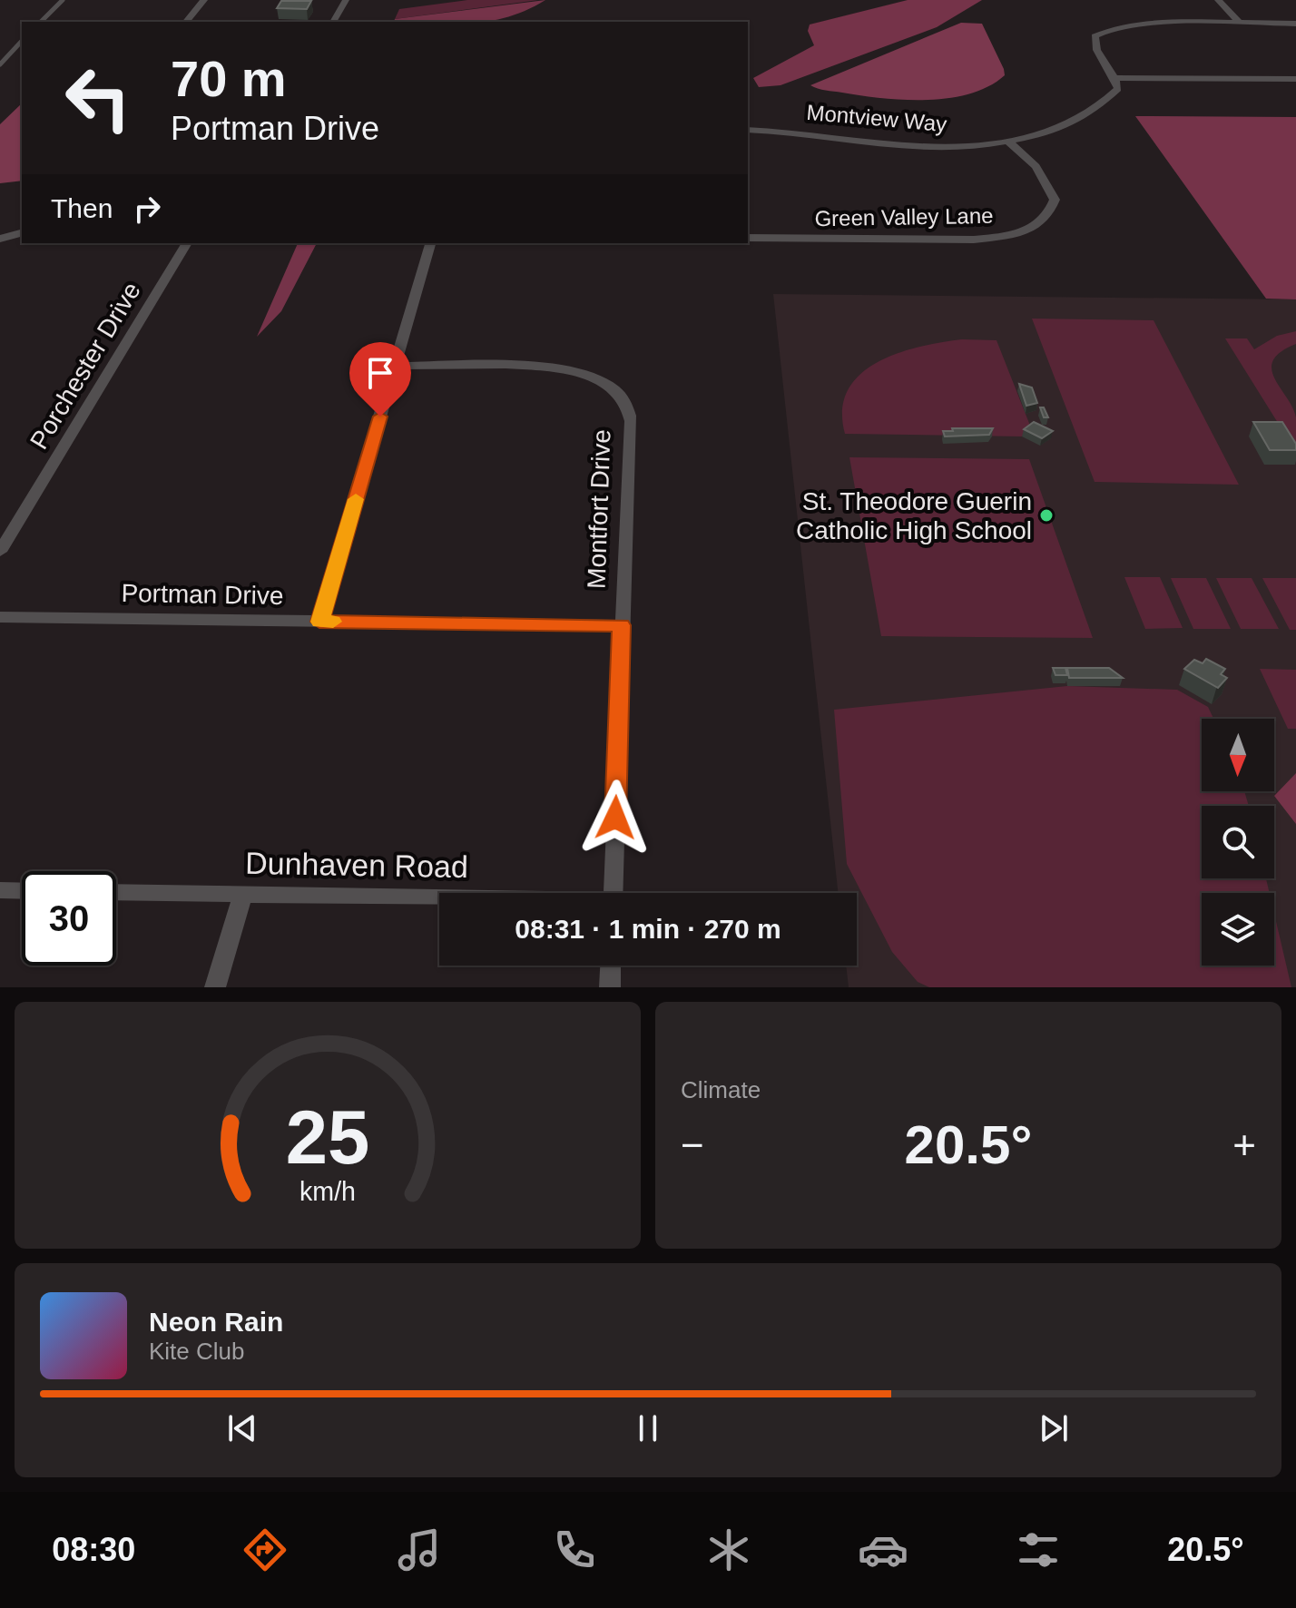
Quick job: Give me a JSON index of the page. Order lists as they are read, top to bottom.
{
  "streets": {
    "street": [
      "Montview Way",
      "Green Valley Lane",
      "Porchester Drive",
      "Montfort Drive",
      "Portman Drive",
      "Dunhaven Road"
    ]
  },
  "crossings": [
    ["Montview Way", "Green Valley Lane"],
    ["Montfort Drive", "Portman Drive"]
  ],
  "places": ["St. Theodore Guerin Catholic High School"],
  "north": "bottom",
  "page": {
    "turn": ["70 m", "Portman Drive"],
    "then": "Then",
    "limit": "30",
    "trip": "08:31 · 1 min · 270 m",
    "tile": "Climate",
    "heat": ["−", "20.5°", "+"],
    "song": ["Neon Rain", "Kite Club"],
    "tabs": ["08:30", "20.5°"],
    "gauge": ["25", "km/h"]
  }
}
